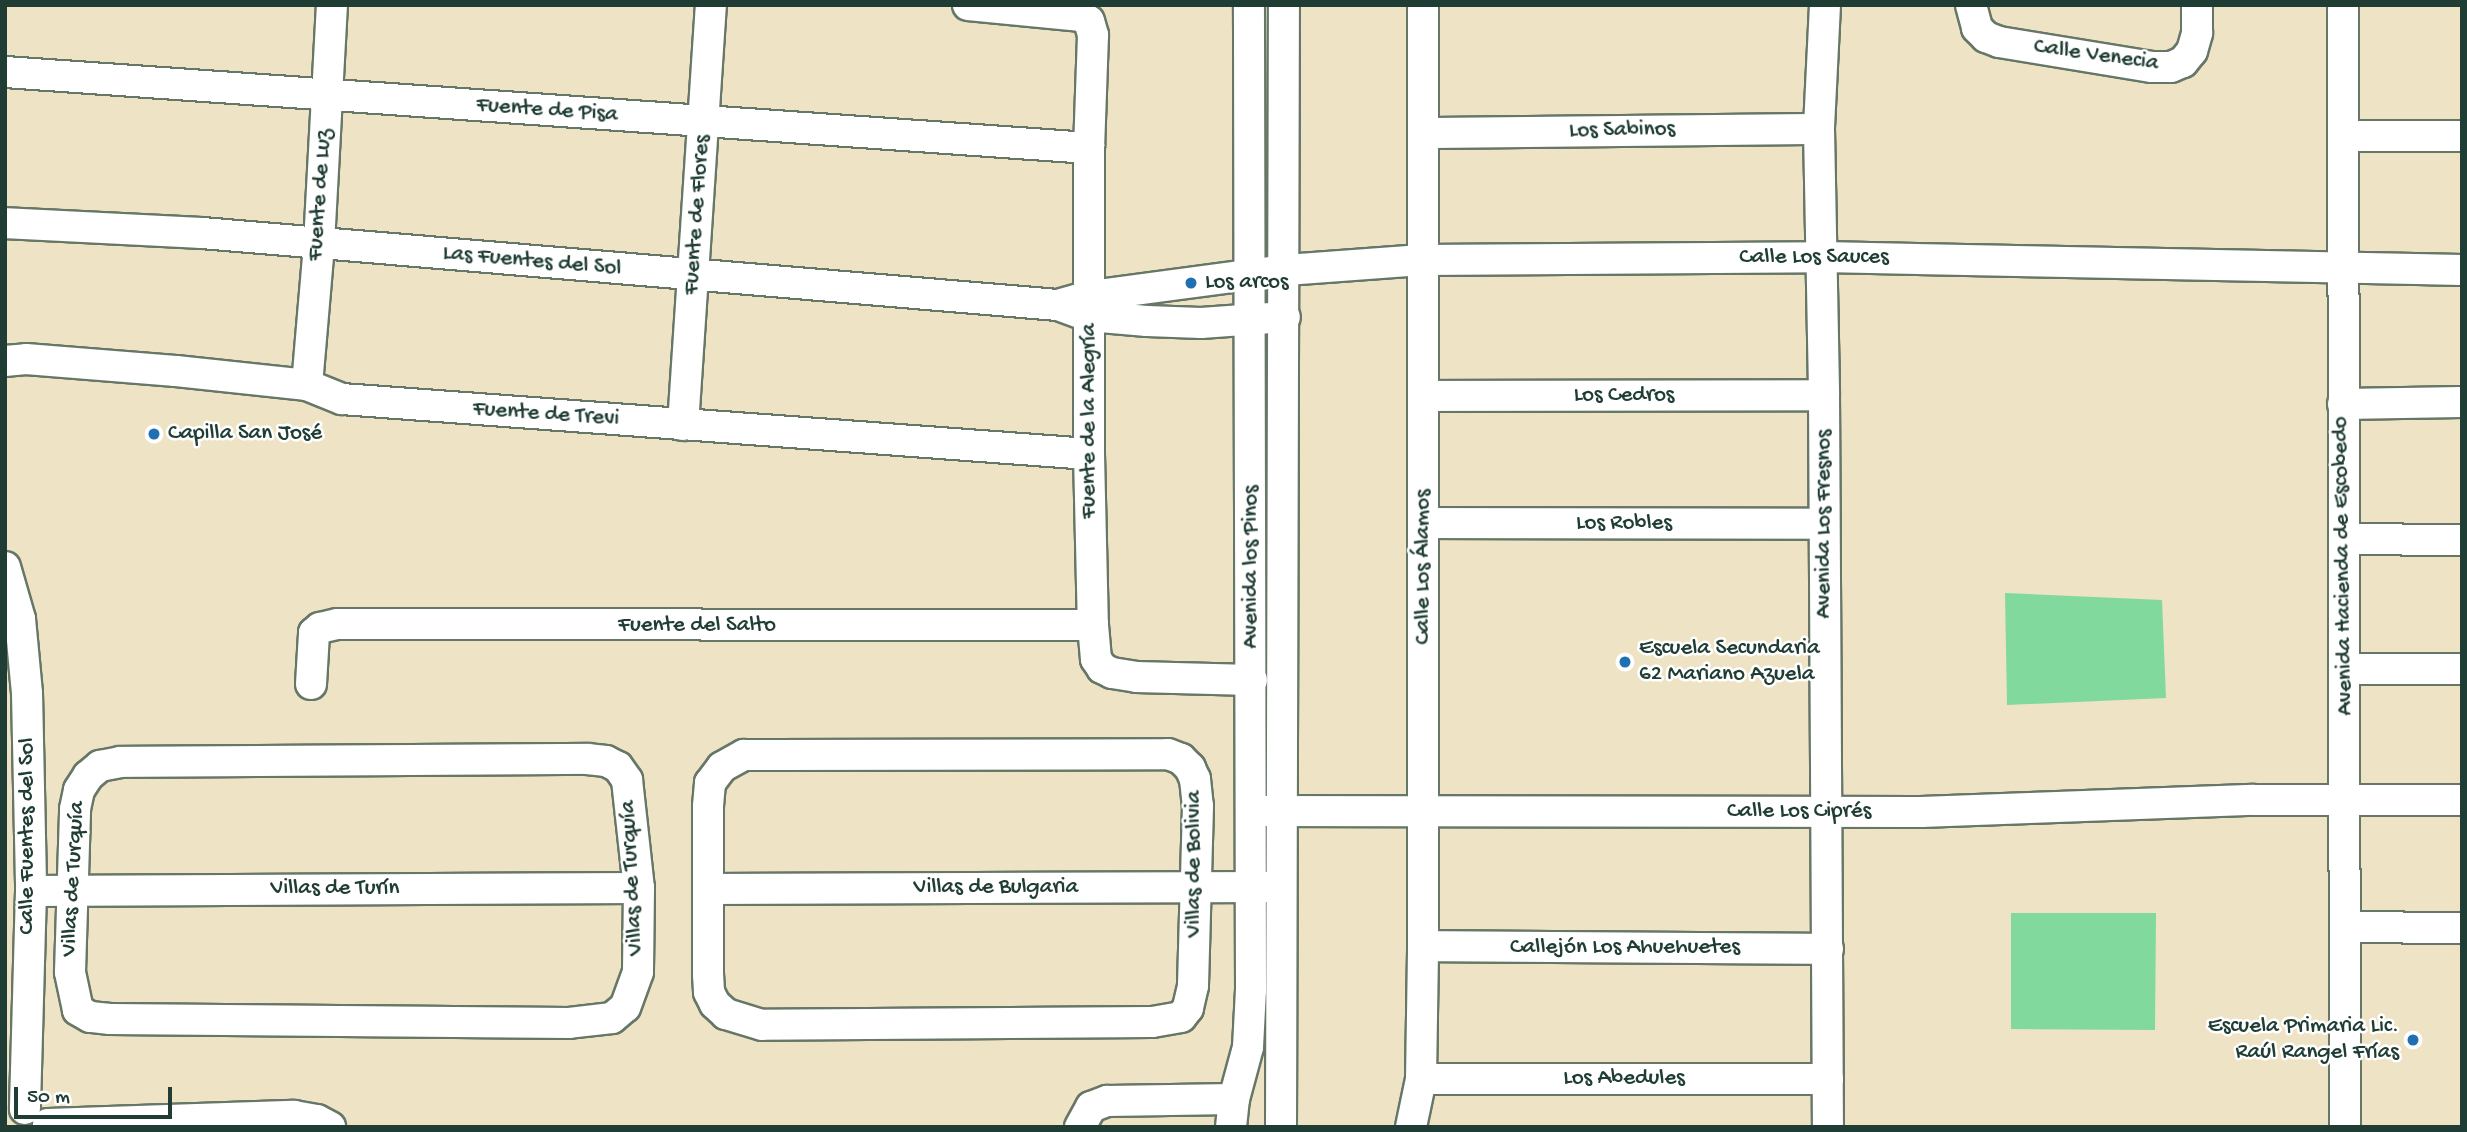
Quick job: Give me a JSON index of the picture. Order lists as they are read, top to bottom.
{
  "streets": {
    "street": [
      "Calle Venecia",
      "Fuente de Pisa",
      "Los Sabinos",
      "Fuente de Luz",
      "Fuente de Flores",
      "Calle Los Sauces",
      "Las Fuentes del Sol",
      "Los Cedros",
      "Fuente de Trevi",
      "Fuente de la Alegría",
      "Los Robles",
      "Avenida Los Fresnos",
      "Avenida Hacienda de Escobedo",
      "Avenida los Pinos",
      "Calle Los Álamos",
      "Fuente del Salto",
      "Calle Los Ciprés",
      "Calle Fuentes del Sol",
      "Villas de Bolivia",
      "Villas de Turquía",
      "Villas de Bulgaria",
      "Villas de Turín",
      "Callejón Los Ahuehuetes",
      "Los Abedules"
    ]
  },
  "crossings": [
    ["Fuente de Pisa", "Fuente de Luz"],
    ["Fuente de Pisa", "Fuente de Flores"],
    ["Fuente de Pisa", "Fuente de la Alegría"],
    ["Los Sabinos", "Avenida Los Fresnos"],
    ["Los Sabinos", "Calle Los Álamos"],
    ["Fuente de Luz", "Las Fuentes del Sol"],
    ["Fuente de Luz", "Fuente de Trevi"],
    ["Fuente de Flores", "Las Fuentes del Sol"],
    ["Fuente de Flores", "Fuente de Trevi"],
    ["Calle Los Sauces", "Las Fuentes del Sol"],
    ["Calle Los Sauces", "Avenida Los Fresnos"],
    ["Calle Los Sauces", "Avenida Hacienda de Escobedo"],
    ["Calle Los Sauces", "Avenida los Pinos"],
    ["Calle Los Sauces", "Calle Los Álamos"],
    ["Las Fuentes del Sol", "Fuente de la Alegría"],
    ["Las Fuentes del Sol", "Avenida los Pinos"],
    ["Los Cedros", "Avenida Los Fresnos"],
    ["Los Cedros", "Calle Los Álamos"],
    ["Fuente de Trevi", "Fuente de la Alegría"],
    ["Fuente de la Alegría", "Avenida los Pinos"],
    ["Fuente de la Alegría", "Fuente del Salto"],
    ["Los Robles", "Avenida Los Fresnos"],
    ["Los Robles", "Calle Los Álamos"],
    ["Avenida Los Fresnos", "Calle Los Ciprés"],
    ["Avenida Los Fresnos", "Callejón Los Ahuehuetes"],
    ["Avenida Los Fresnos", "Los Abedules"],
    ["Avenida Hacienda de Escobedo", "Calle Los Ciprés"],
    ["Avenida los Pinos", "Calle Los Ciprés"],
    ["Avenida los Pinos", "Villas de Bulgaria"],
    ["Calle Los Álamos", "Calle Los Ciprés"],
    ["Calle Los Álamos", "Callejón Los Ahuehuetes"],
    ["Calle Los Álamos", "Los Abedules"],
    ["Calle Fuentes del Sol", "Villas de Turín"],
    ["Villas de Bolivia", "Villas de Bulgaria"],
    ["Villas de Turquía", "Villas de Turín"]
  ],
  "places": [
    "Los arcos",
    "Capilla San José",
    "Escuela Secundaria 62 Mariano Azuela",
    "Escuela Primaria Lic. Raúl Rangel Frías"
  ],
  "scale_bar": "50 m"
}
